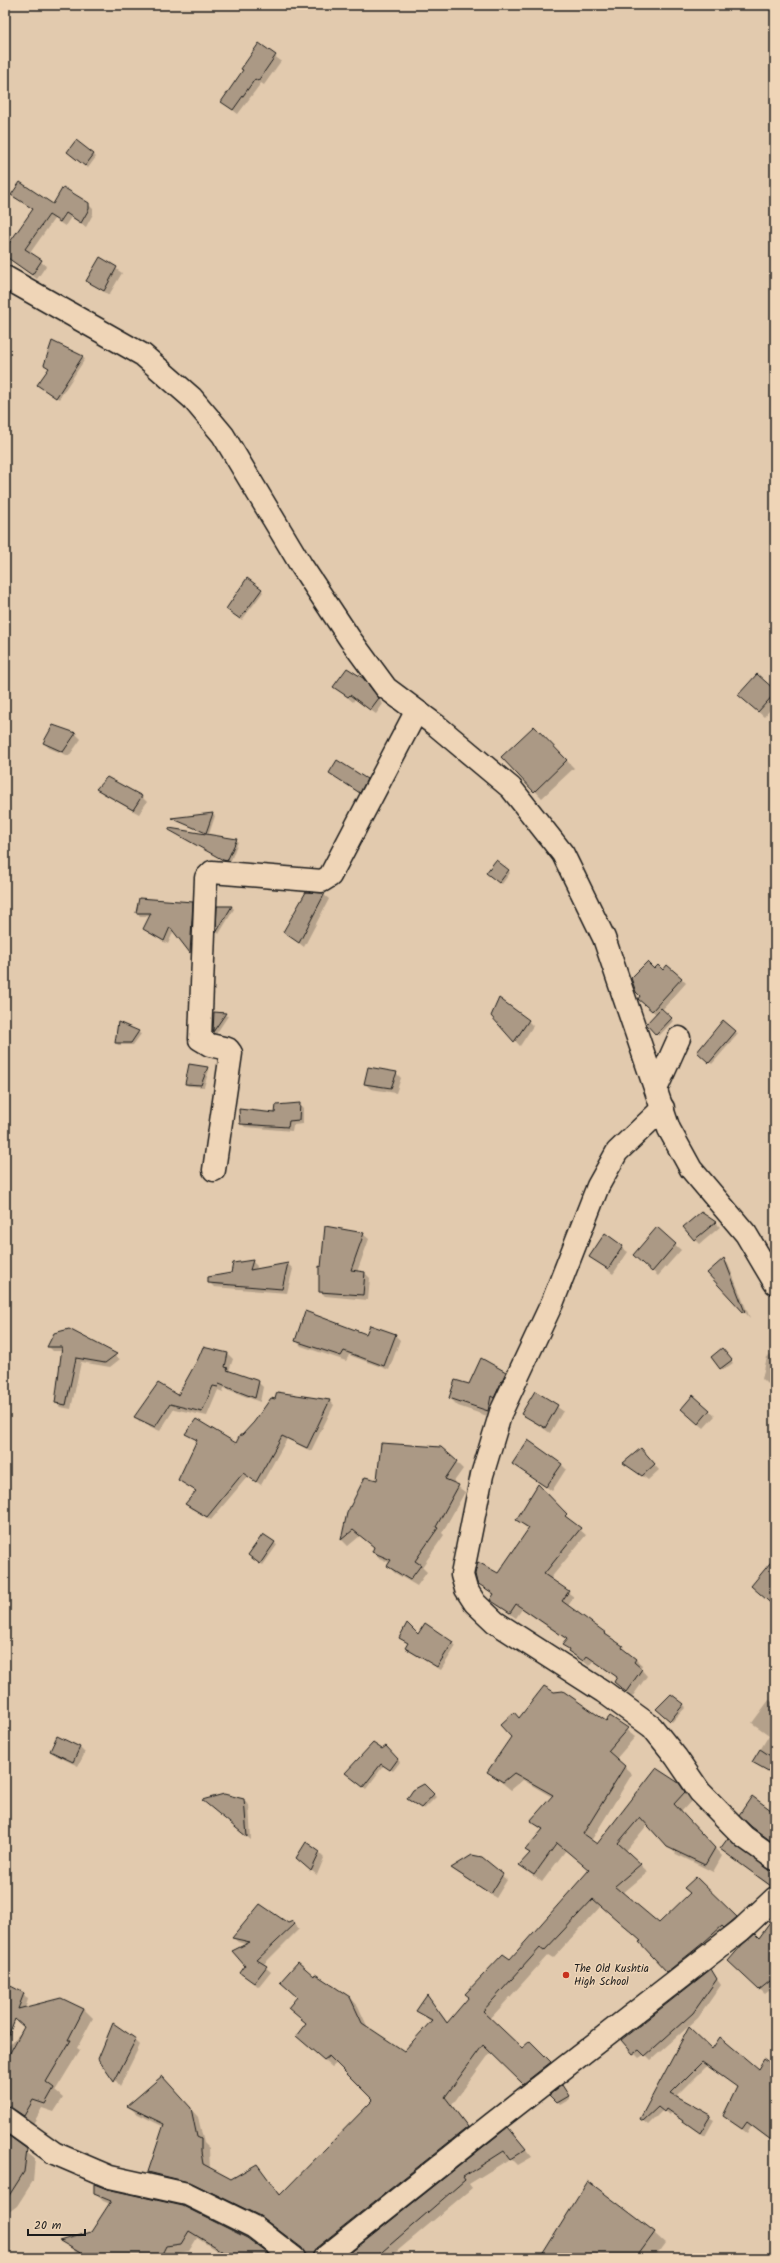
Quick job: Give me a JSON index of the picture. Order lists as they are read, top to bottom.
{
  "places": ["The Old Kushtia High School"],
  "scale_bar": "20 m"
}
